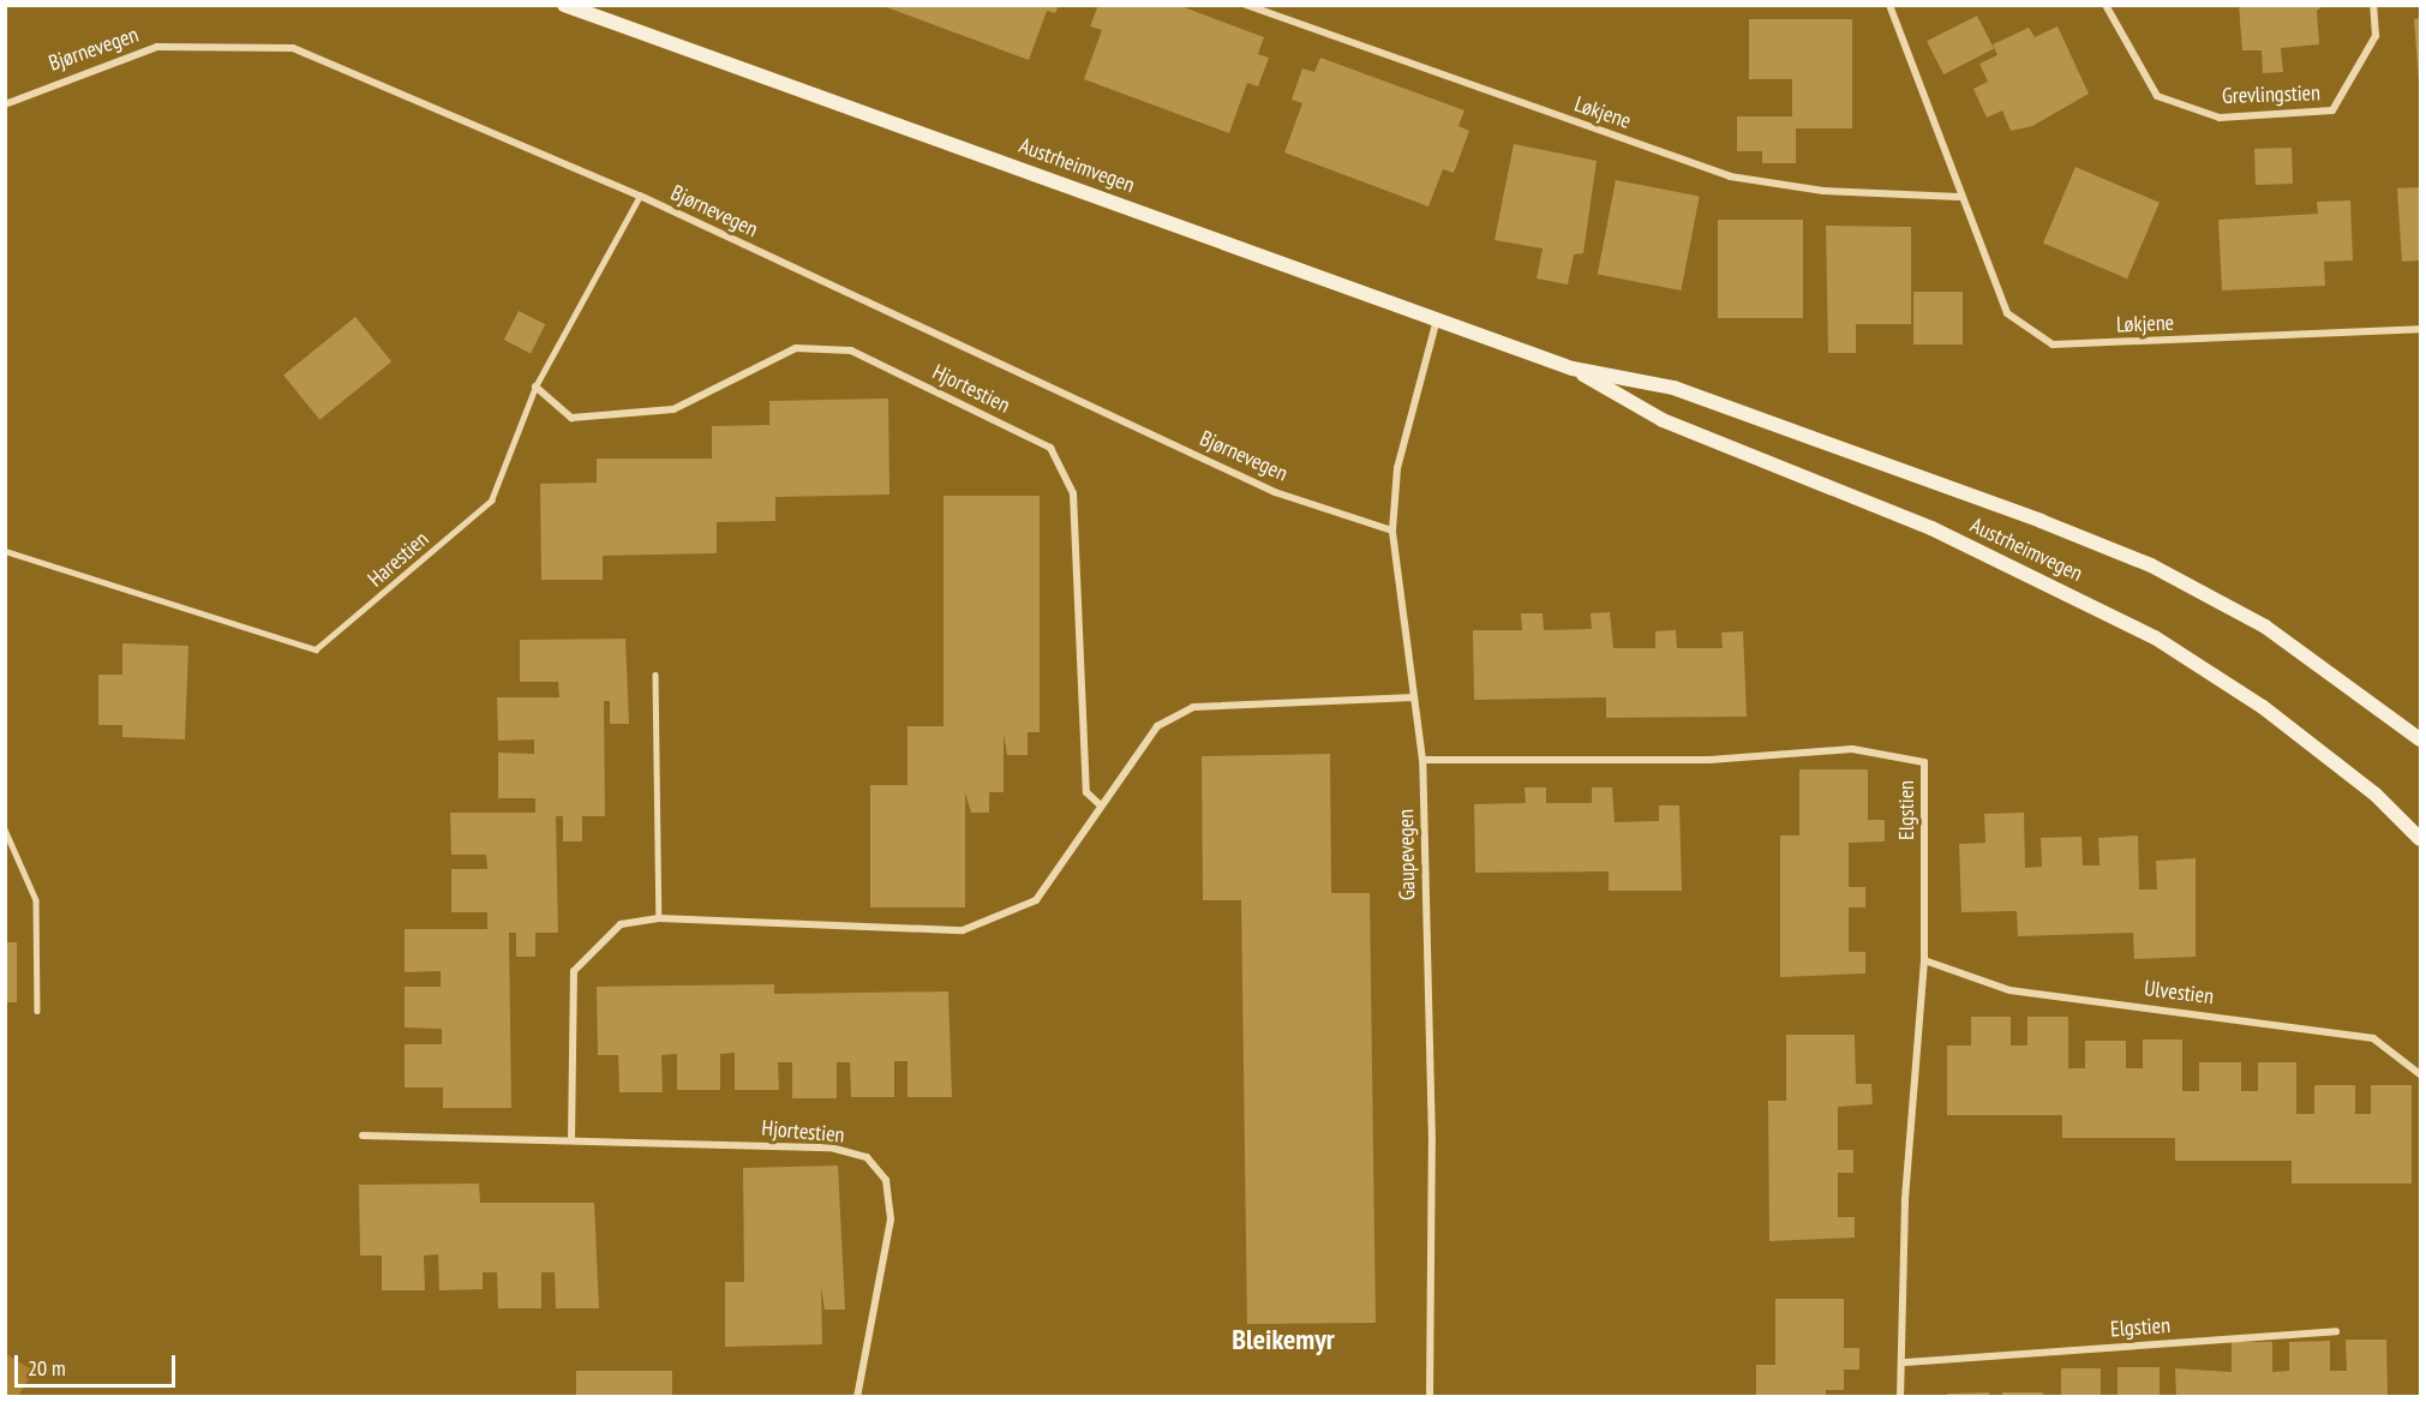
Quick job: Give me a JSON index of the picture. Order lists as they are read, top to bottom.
{
  "streets": {
    "main road": ["Austrheimvegen"],
    "street": [
      "Bjørnevegen",
      "Grevlingstien",
      "Løkjene",
      "Hjortestien",
      "Elgstien",
      "Gaupevegen",
      "Ulvestien"
    ],
    "lane": ["Harestien"]
  },
  "crossings": [
    ["Bjørnevegen", "Harestien"],
    ["Bjørnevegen", "Gaupevegen"],
    ["Austrheimvegen", "Gaupevegen"],
    ["Hjortestien", "Harestien"],
    ["Elgstien", "Gaupevegen"],
    ["Elgstien", "Ulvestien"]
  ],
  "districts": ["Bleikemyr"],
  "scale_bar": "20 m"
}
